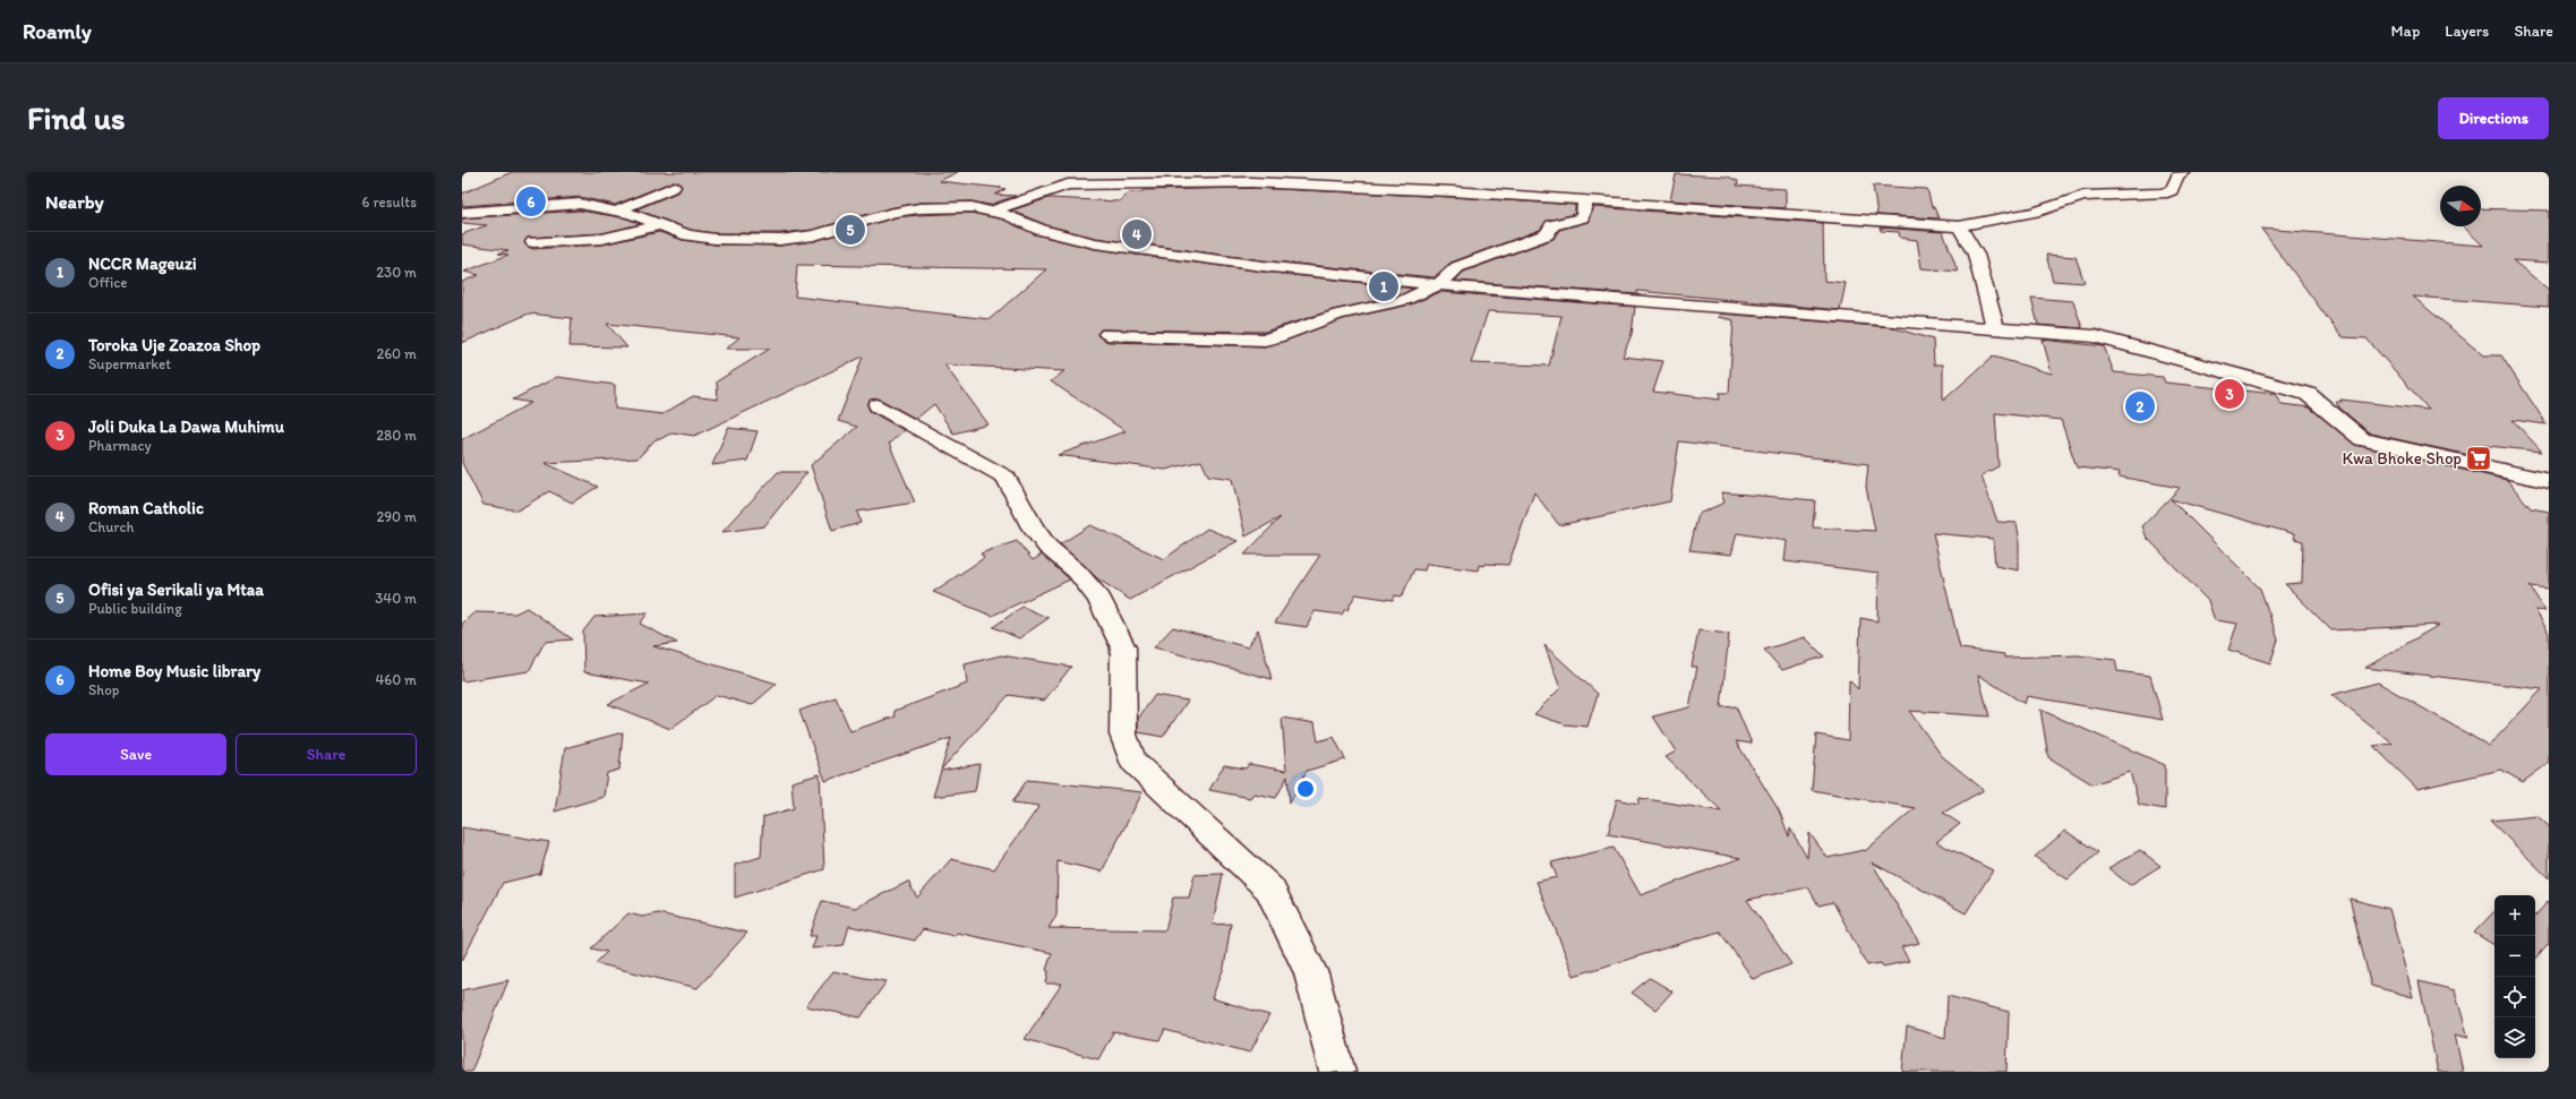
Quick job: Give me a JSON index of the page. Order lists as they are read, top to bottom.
{
  "places": {
    "supermarket": ["Kwa Bhoke Shop"]
  },
  "north": "right",
  "page": {
    "header": "Roamly",
    "nav": ["Map", "Layers", "Share"],
    "buttons": [
      "Directions",
      ["Save", "Share"]
    ],
    "title": "Find us",
    "heading": ["Nearby", "6 results"],
    "pins": [
      "6",
      "5",
      "4",
      "1",
      "3",
      "2"
    ],
    "list": [
      {
        "mark": "1",
        "name": "NCCR Mageuzi",
        "note": "Office",
        "value": "230 m"
      },
      {
        "mark": "2",
        "name": "Toroka Uje Zoazoa Shop",
        "note": "Supermarket",
        "value": "260 m"
      },
      {
        "mark": "3",
        "name": "Joli Duka La Dawa Muhimu",
        "note": "Pharmacy",
        "value": "280 m"
      },
      {
        "mark": "4",
        "name": "Roman Catholic",
        "note": "Church",
        "value": "290 m"
      },
      {
        "mark": "5",
        "name": "Ofisi ya Serikali ya Mtaa",
        "note": "Public building",
        "value": "340 m"
      },
      {
        "mark": "6",
        "name": "Home Boy Music library",
        "note": "Shop",
        "value": "460 m"
      }
    ],
    "map_buttons": ["+", "−"]
  }
}
